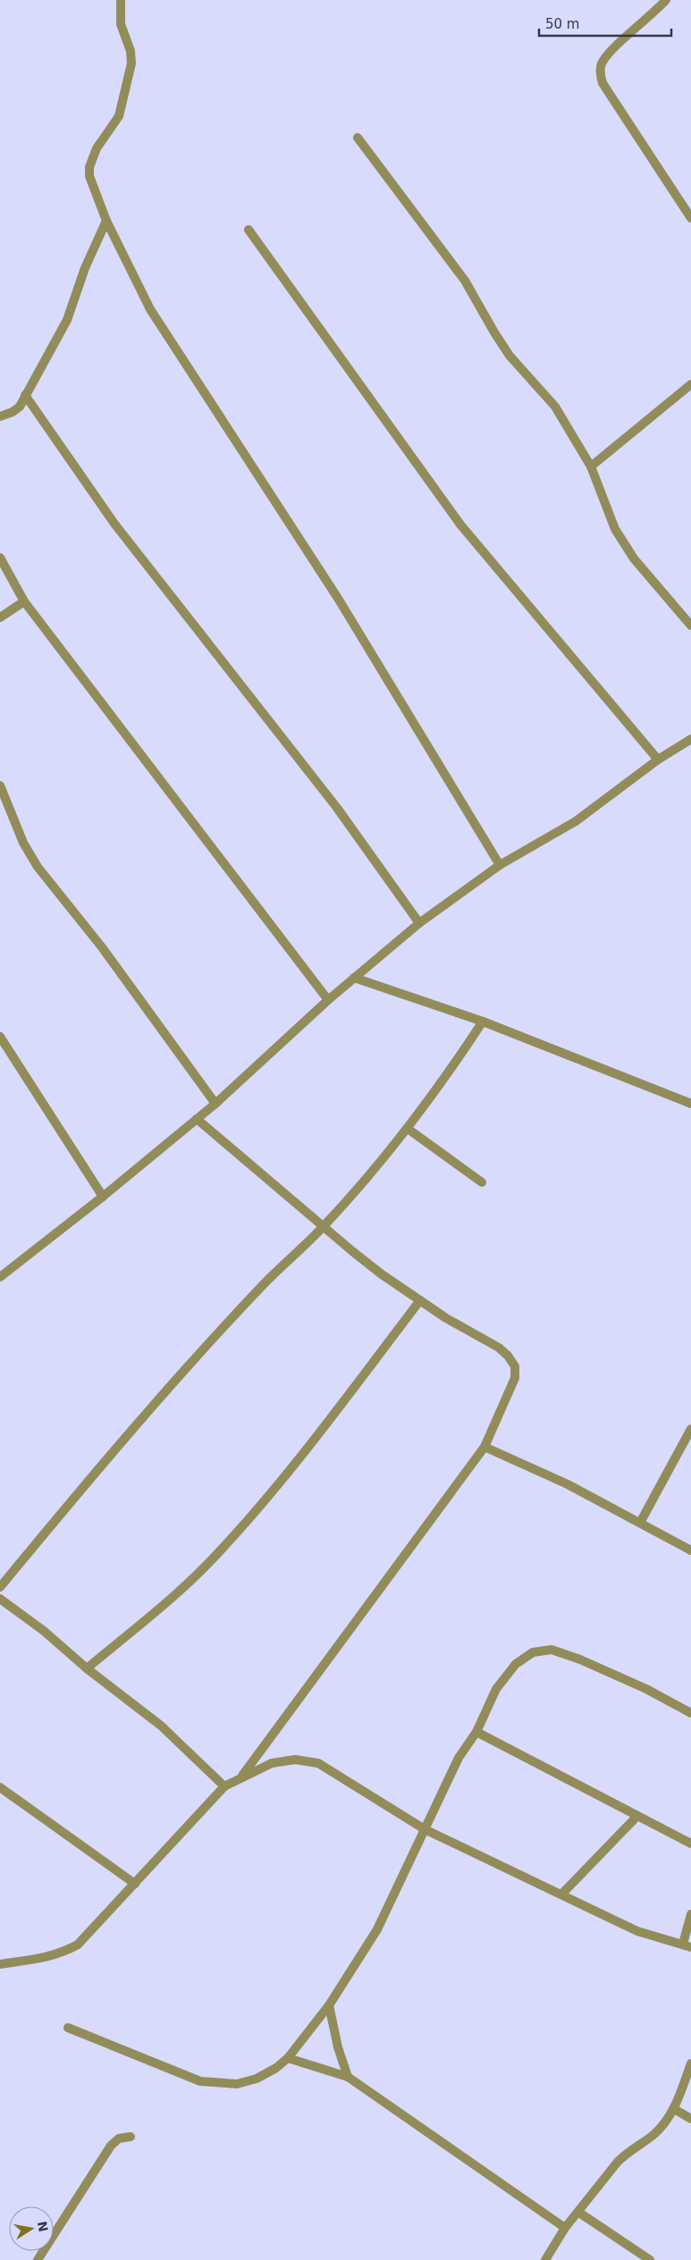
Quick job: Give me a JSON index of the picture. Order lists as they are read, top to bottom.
{
  "scale_bar": "50 m",
  "north": "right"
}
